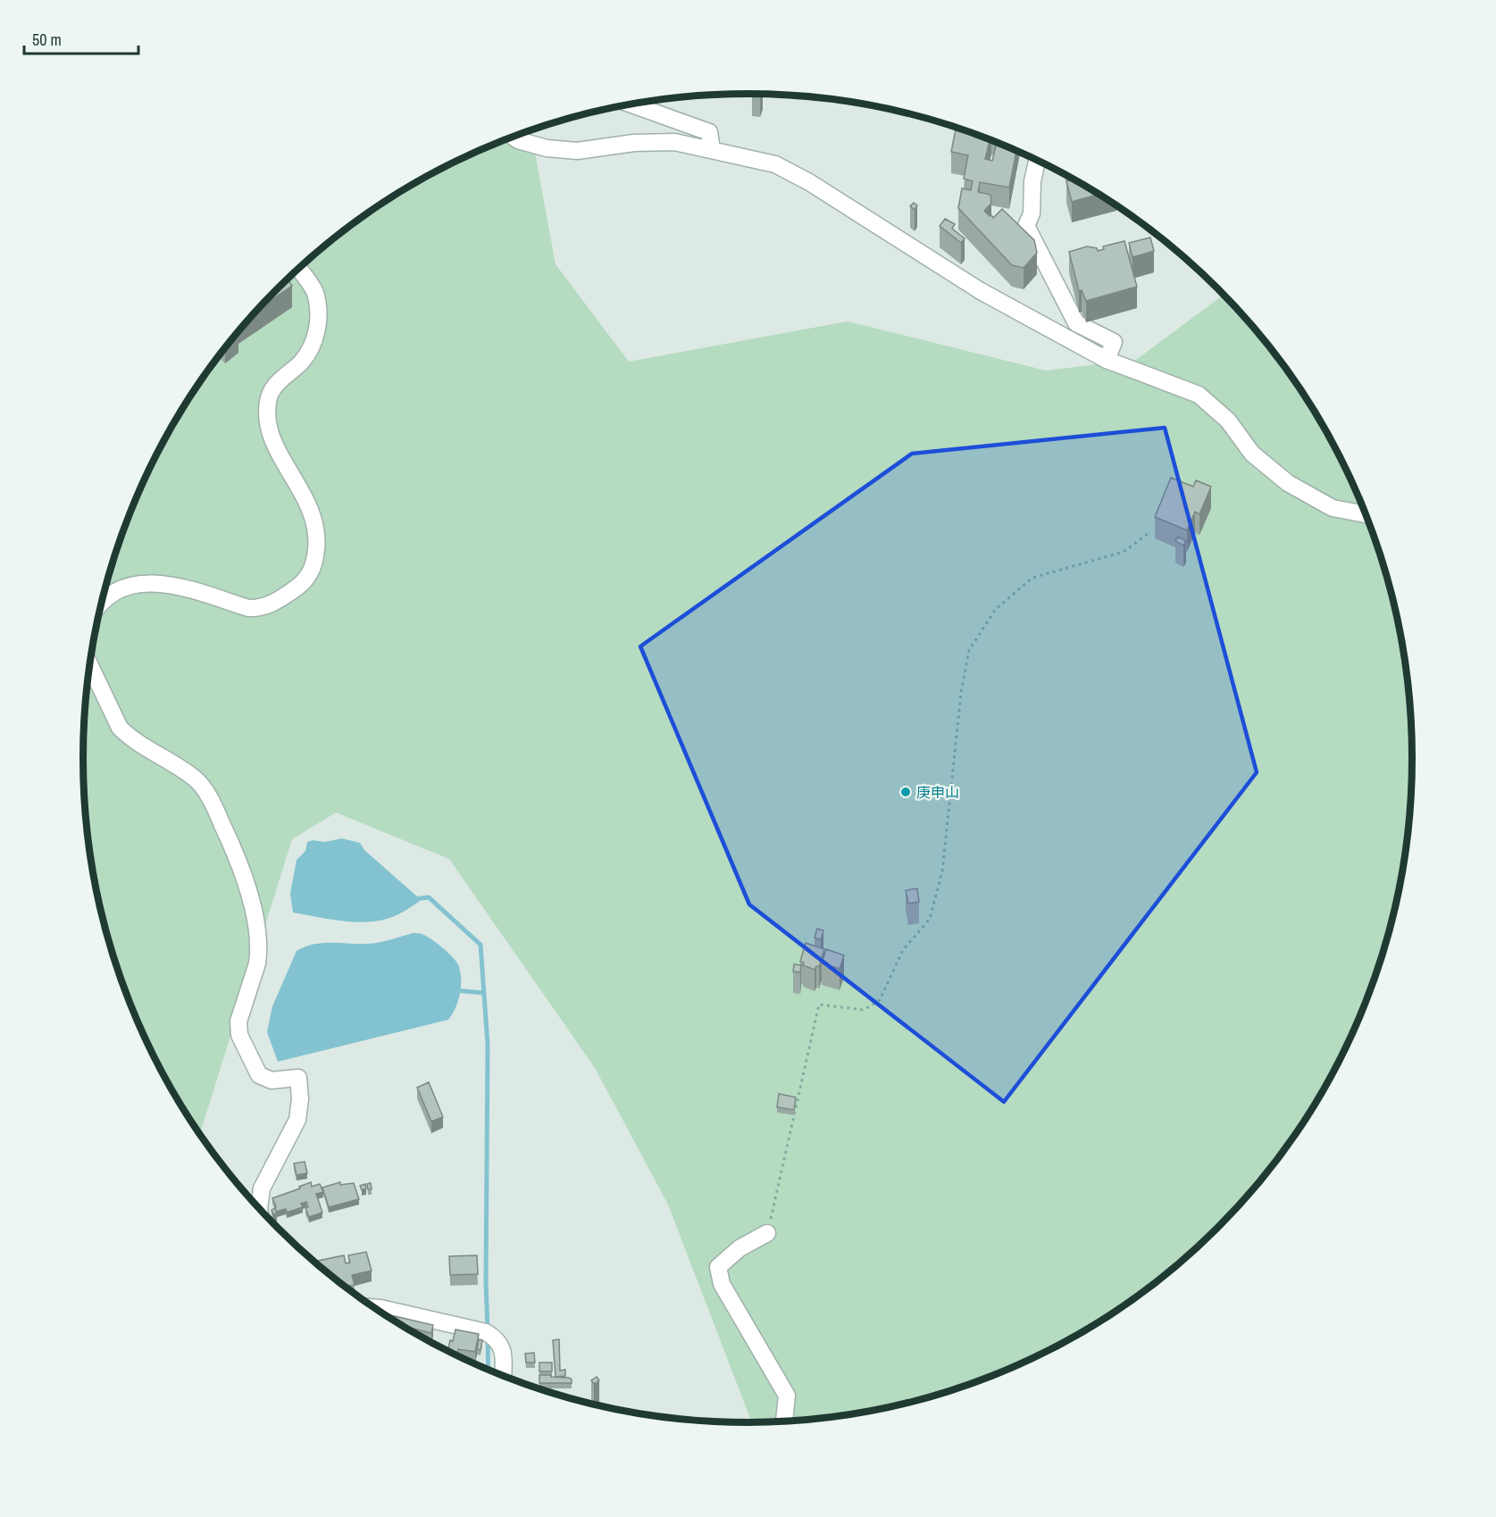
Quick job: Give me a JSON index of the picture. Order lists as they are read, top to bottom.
{
  "places": ["庚申山"],
  "scale_bar": "50 m"
}
